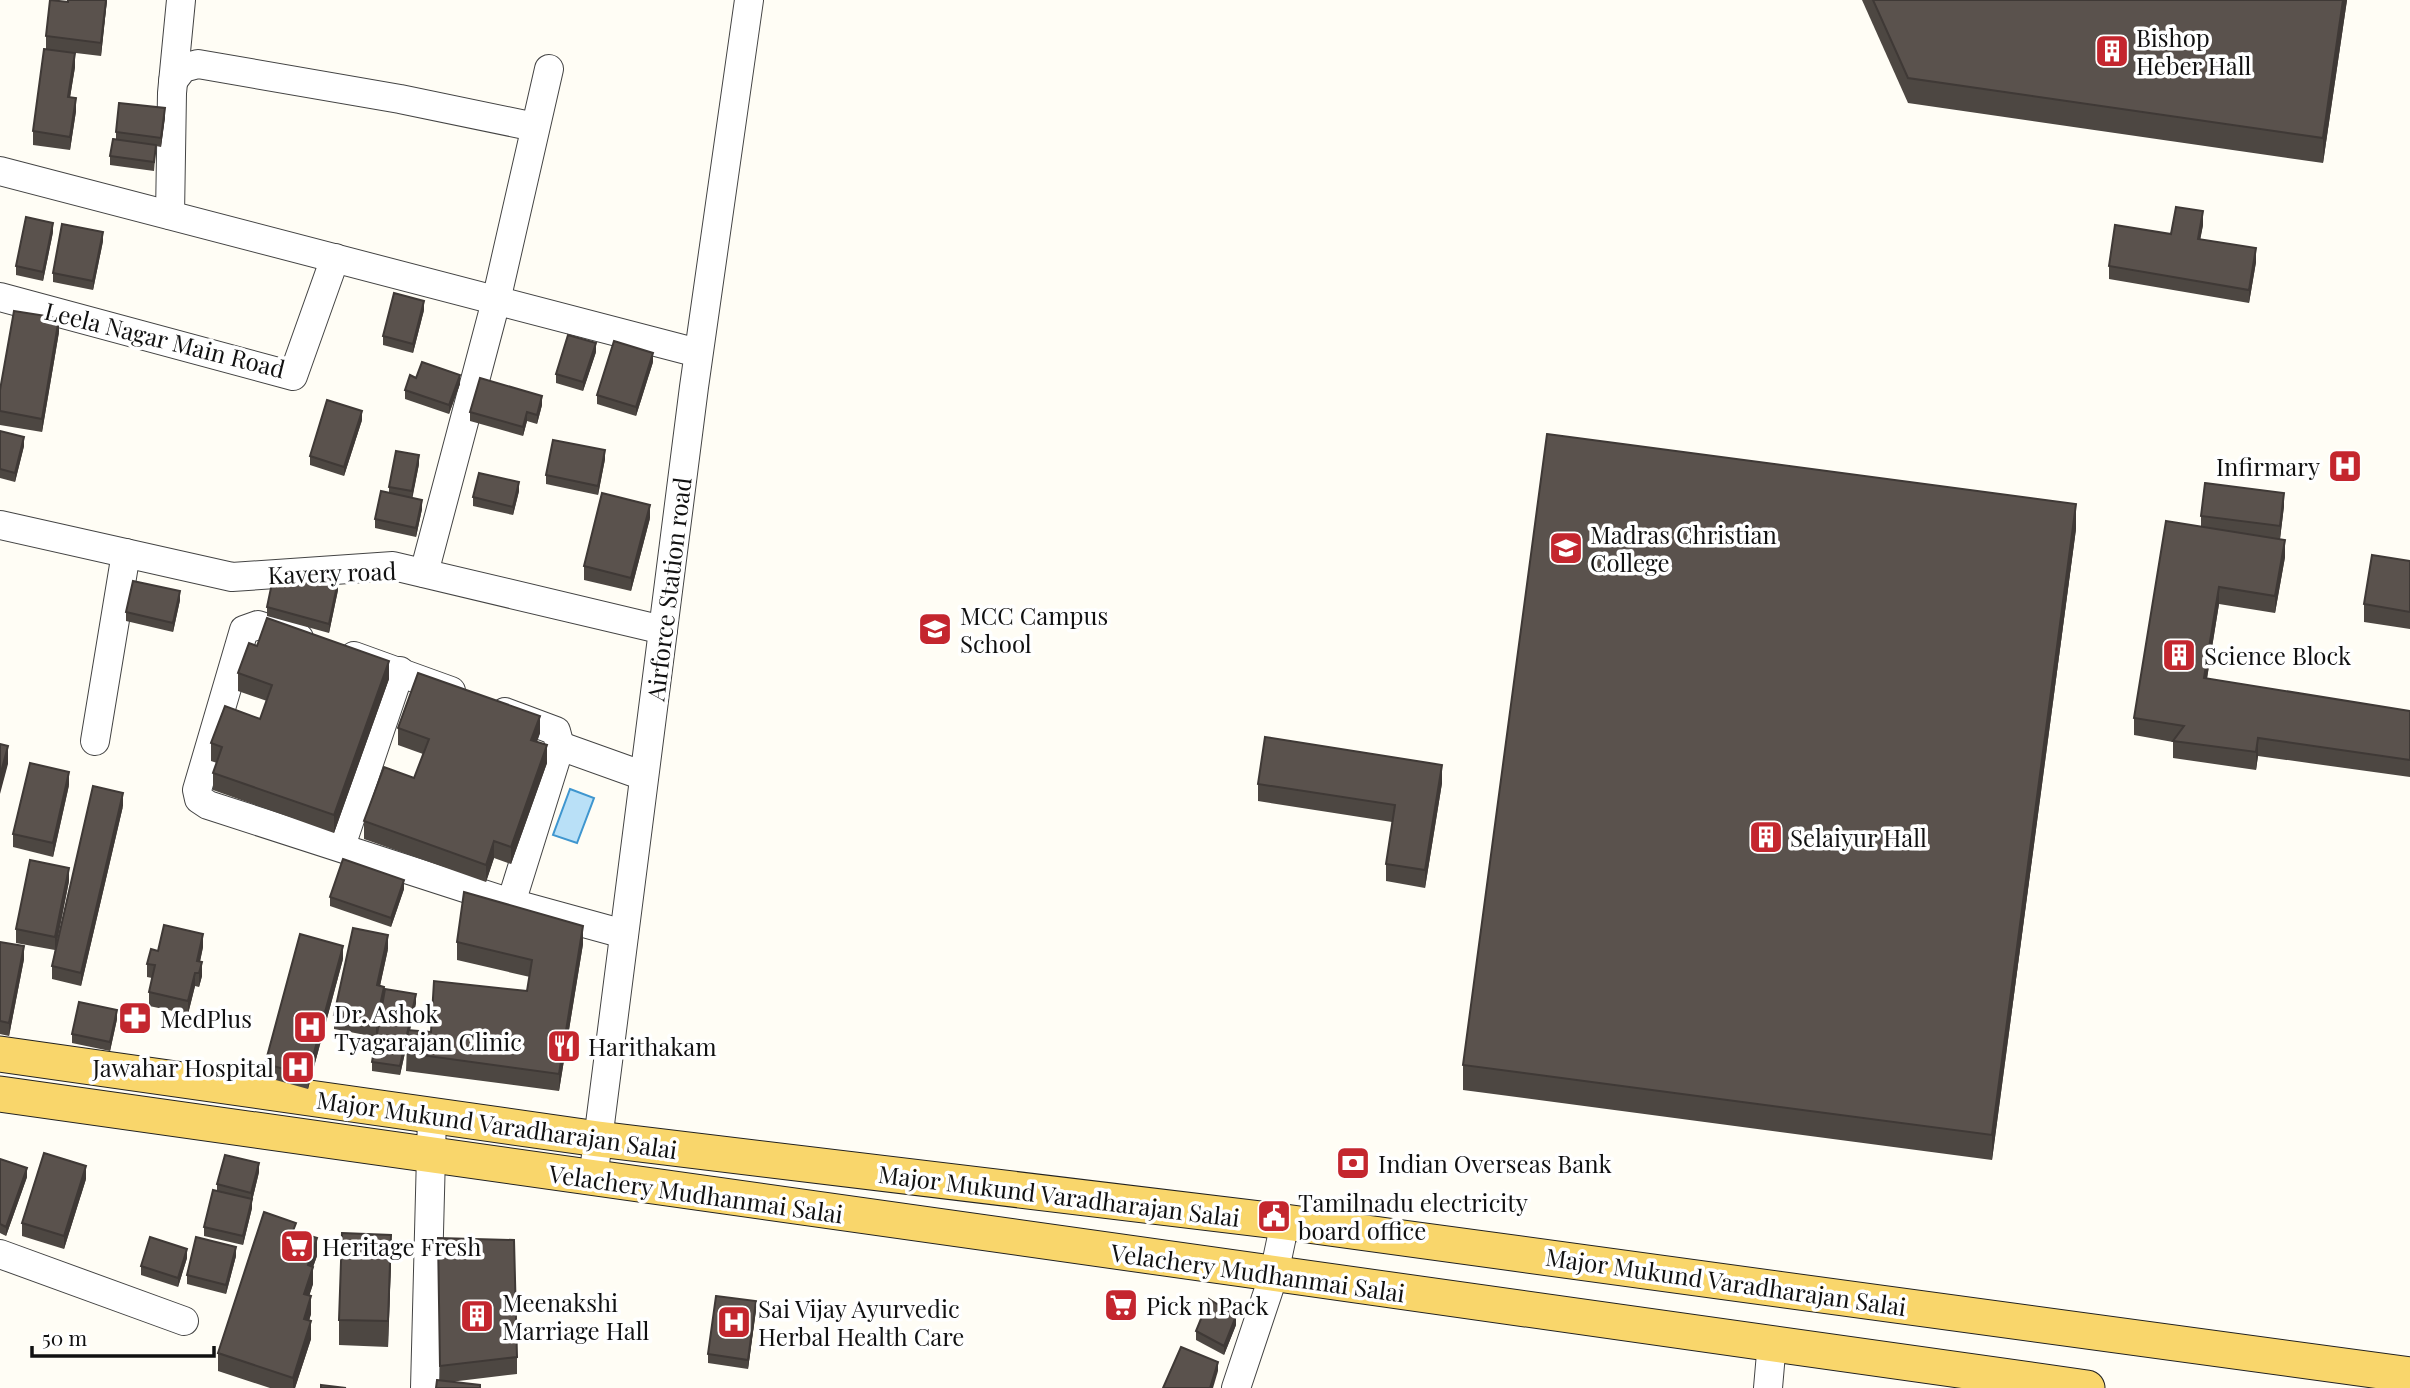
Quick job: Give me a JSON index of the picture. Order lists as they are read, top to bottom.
{
  "streets": {
    "main road": ["Major Mukund Varadharajan Salai", "Velachery Mudhanmai Salai"],
    "street": ["Leela Nagar Main Road", "Kavery road", "Airforce Station road"]
  },
  "crossings": [
    ["Kavery road", "Airforce Station road"],
    ["Airforce Station road", "Major Mukund Varadharajan Salai"],
    ["Airforce Station road", "Velachery Mudhanmai Salai"],
    ["Major Mukund Varadharajan Salai", "Velachery Mudhanmai Salai"]
  ],
  "places": {
    "building": [
      "Bishop Heber Hall",
      "Science Block",
      "Selaiyur Hall",
      "Meenakshi Marriage Hall"
    ],
    "hospital": [
      "Infirmary",
      "Dr. Ashok Tyagarajan Clinic",
      "Jawahar Hospital",
      "Sai Vijay Ayurvedic Herbal Health Care"
    ],
    "school or university": ["Madras Christian College", "MCC Campus School"],
    "pharmacy": ["MedPlus"],
    "restaurant": ["Harithakam"],
    "bank": ["Indian Overseas Bank"],
    "public building": ["Tamilnadu electricity board office"],
    "supermarket": ["Heritage Fresh", "Pick n Pack"]
  },
  "scale_bar": "50 m"
}
